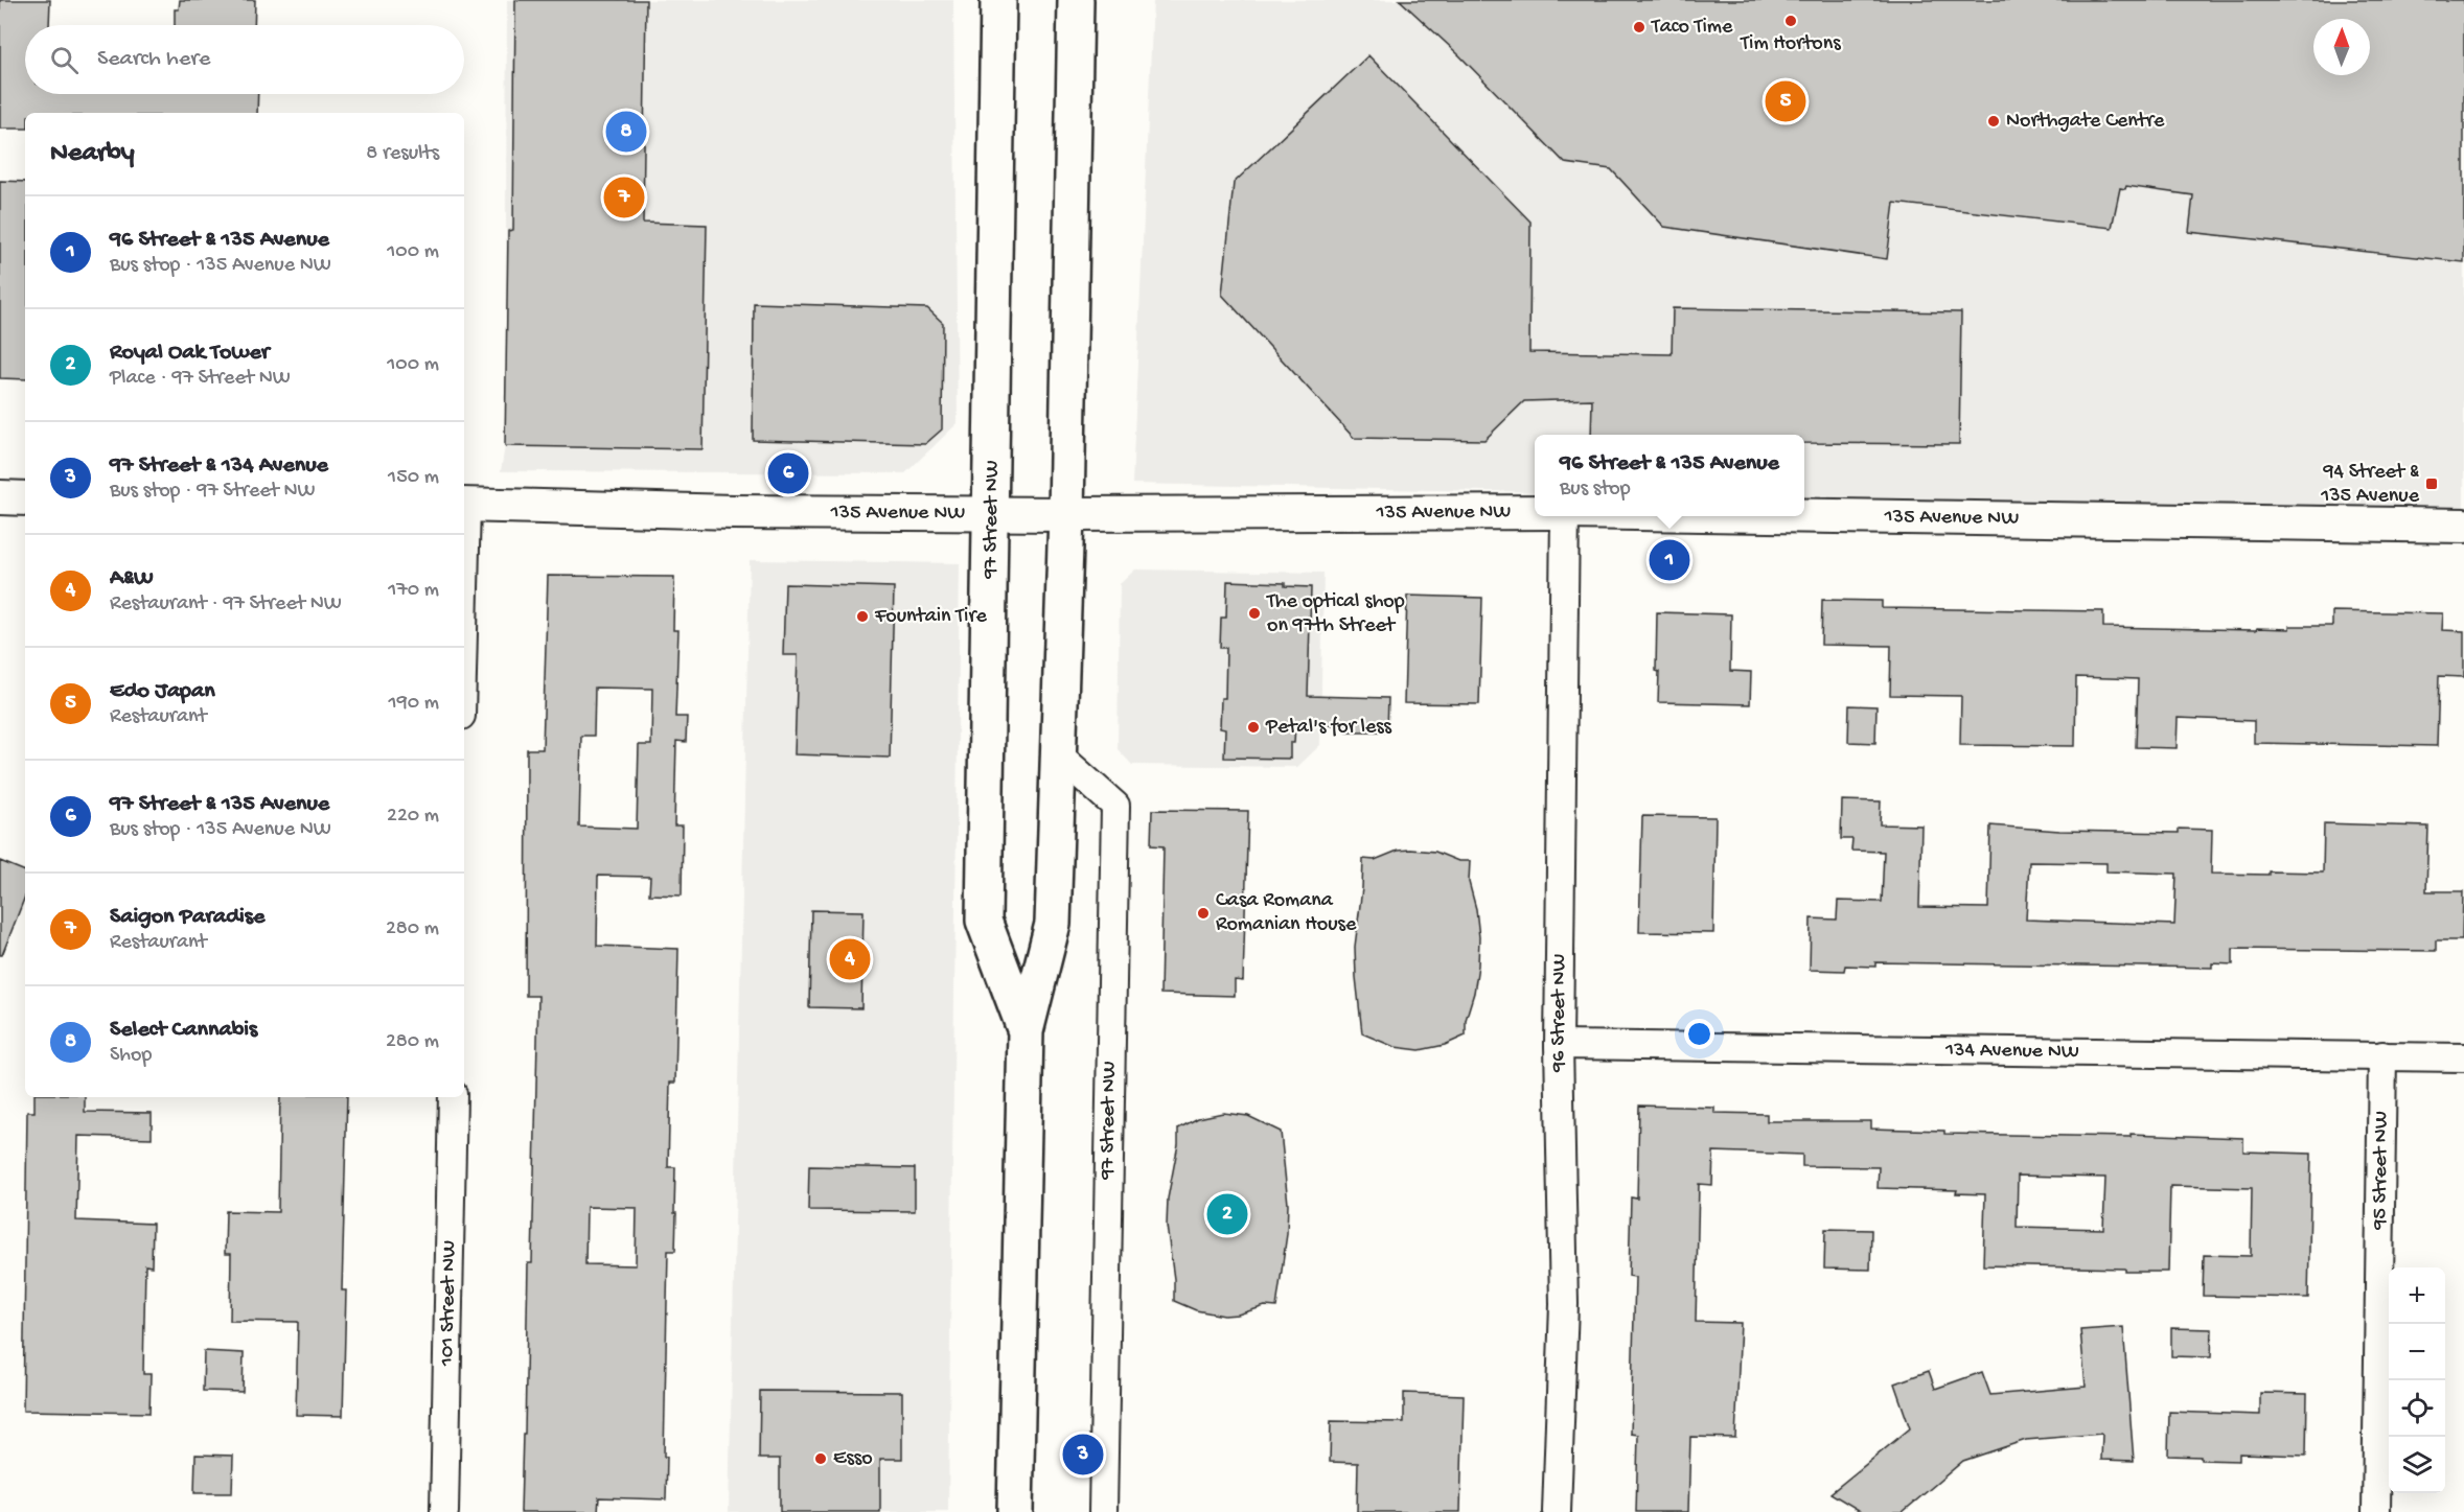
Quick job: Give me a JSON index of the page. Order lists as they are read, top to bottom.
{
  "streets": {
    "main road": ["97 Street NW"],
    "street": [
      "135 Avenue NW",
      "96 Street NW",
      "134 Avenue NW",
      "95 Street NW",
      "101 Street NW"
    ]
  },
  "crossings": [
    ["135 Avenue NW", "97 Street NW"],
    ["96 Street NW", "134 Avenue NW"],
    ["134 Avenue NW", "95 Street NW"]
  ],
  "places": {
    "other": [
      "Tim Hortons",
      "Taco Time",
      "Northgate Centre",
      "The optical shop on 97th Street",
      "Fountain Tire",
      "Petal's for less",
      "Casa Romana Romanian House",
      "Esso"
    ],
    "transit": ["94 Street & 135 Avenue"]
  },
  "north": "top",
  "page": {
    "search": "Search here",
    "pins": [
      "5",
      "8",
      "7",
      "6",
      "1",
      "4",
      "2",
      "3"
    ],
    "heading": ["Nearby", "8 results"],
    "list": [
      {
        "mark": "1",
        "name": "96 Street & 135 Avenue",
        "note": "Bus stop · 135 Avenue NW",
        "value": "100 m"
      },
      {
        "mark": "2",
        "name": "Royal Oak Tower",
        "note": "Place · 97 Street NW",
        "value": "100 m"
      },
      {
        "mark": "3",
        "name": "97 Street & 134 Avenue",
        "note": "Bus stop · 97 Street NW",
        "value": "150 m"
      },
      {
        "mark": "4",
        "name": "A&W",
        "note": "Restaurant · 97 Street NW",
        "value": "170 m"
      },
      {
        "mark": "5",
        "name": "Edo Japan",
        "note": "Restaurant",
        "value": "190 m"
      },
      {
        "mark": "6",
        "name": "97 Street & 135 Avenue",
        "note": "Bus stop · 135 Avenue NW",
        "value": "220 m"
      },
      {
        "mark": "7",
        "name": "Saigon Paradise",
        "note": "Restaurant",
        "value": "280 m"
      },
      {
        "mark": "8",
        "name": "Select Cannabis",
        "note": "Shop",
        "value": "280 m"
      }
    ],
    "popup": ["96 Street & 135 Avenue", "Bus stop"],
    "map_buttons": ["+", "−"]
  }
}
